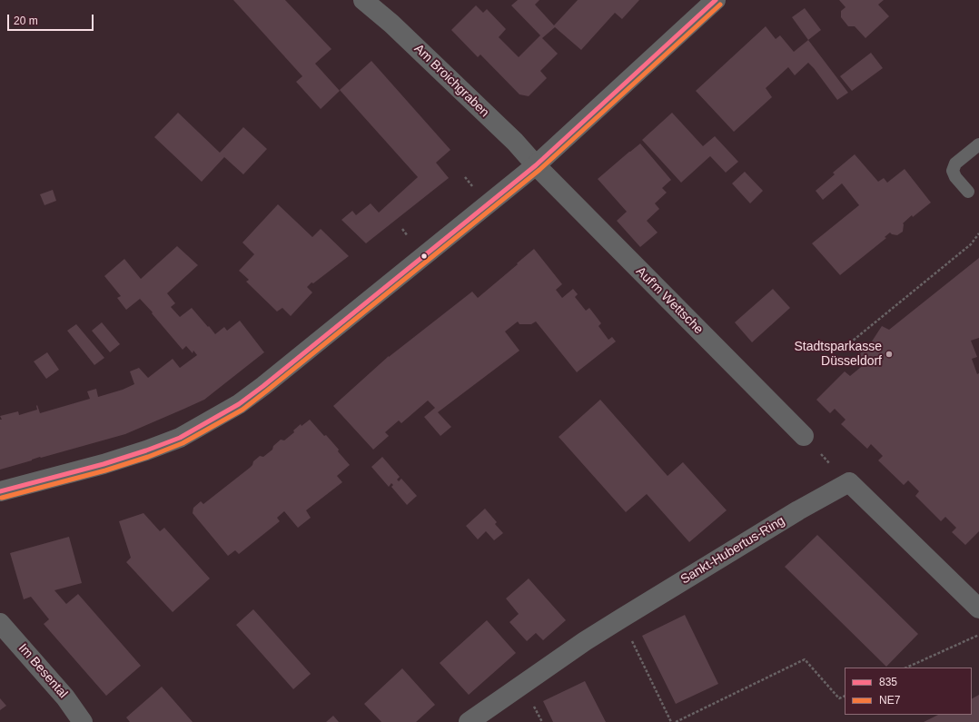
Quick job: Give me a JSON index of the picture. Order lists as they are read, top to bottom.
{
  "streets": {
    "street": [
      "Am Broichgraben",
      "Auf'm Wettsche",
      "Sankt-Hubertus-Ring",
      "Im Besental"
    ]
  },
  "crossings": [
    ["Am Broichgraben", "Auf'm Wettsche"]
  ],
  "places": ["Stadtsparkasse Düsseldorf"],
  "lines": ["transit line 835", "transit line NE7"],
  "legend": ["835", "NE7"],
  "scale_bar": "20 m"
}
